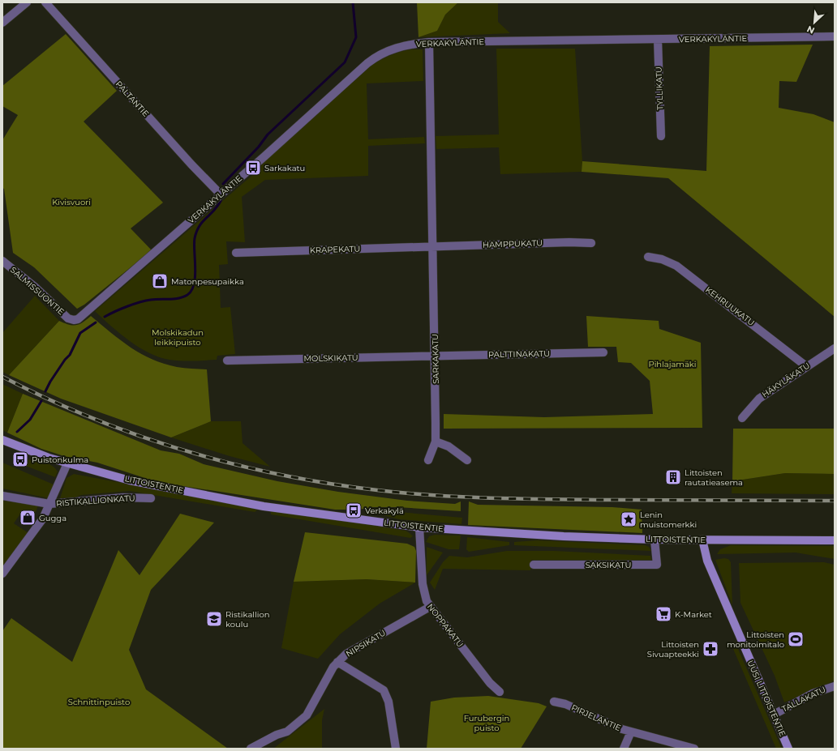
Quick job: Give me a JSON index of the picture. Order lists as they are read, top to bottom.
{
  "streets": {
    "street": [
      "VERKAKYLÄNTIE",
      "TYLLIKATU",
      "PALTANTIE",
      "HAMPPUKATU",
      "KRAPEKATU",
      "SALMISSUONTIE",
      "KEHRUUKATU",
      "PALTTINAKATU",
      "MOLSKIKATU",
      "SARKAKATU",
      "HÄKYLÄKATU",
      "LITTOISTENTIE",
      "RISTIKALLIONKATU",
      "SAKSIKATU",
      "NOPPAKATU",
      "NIPSIKATU",
      "UUSI LITTOISTENTIE",
      "TALLAKATU",
      "PIRJELÄNTIE"
    ]
  },
  "crossings": [
    ["VERKAKYLÄNTIE", "TYLLIKATU"],
    ["VERKAKYLÄNTIE", "PALTANTIE"],
    ["VERKAKYLÄNTIE", "SALMISSUONTIE"],
    ["VERKAKYLÄNTIE", "SARKAKATU"],
    ["HAMPPUKATU", "KRAPEKATU"],
    ["HAMPPUKATU", "SARKAKATU"],
    ["KRAPEKATU", "SARKAKATU"],
    ["KEHRUUKATU", "HÄKYLÄKATU"],
    ["PALTTINAKATU", "MOLSKIKATU"],
    ["PALTTINAKATU", "SARKAKATU"],
    ["MOLSKIKATU", "SARKAKATU"],
    ["LITTOISTENTIE", "SAKSIKATU"],
    ["LITTOISTENTIE", "NOPPAKATU"],
    ["LITTOISTENTIE", "UUSI LITTOISTENTIE"],
    ["NOPPAKATU", "NIPSIKATU"],
    ["UUSI LITTOISTENTIE", "TALLAKATU"]
  ],
  "parks": [
    "Kivisvuori",
    "Molskikadun leikkipuisto",
    "Pihlajamäki",
    "Schnittinpuisto",
    "Furubergin puisto"
  ],
  "places": {
    "bus stop": ["Sarkakatu", "Puistonkulma", "Verkakylä"],
    "shop": ["Matonpesupaikka", "Gugga"],
    "building": ["Littoisten rautatieasema"],
    "place": ["Lenin muistomerkki"],
    "supermarket": ["K-Market"],
    "school or university": ["Ristikallion koulu"],
    "sports": ["Littoisten monitoimitalo"],
    "pharmacy": ["Littoisten Sivuapteekki"]
  },
  "north": "bottom left"
}
